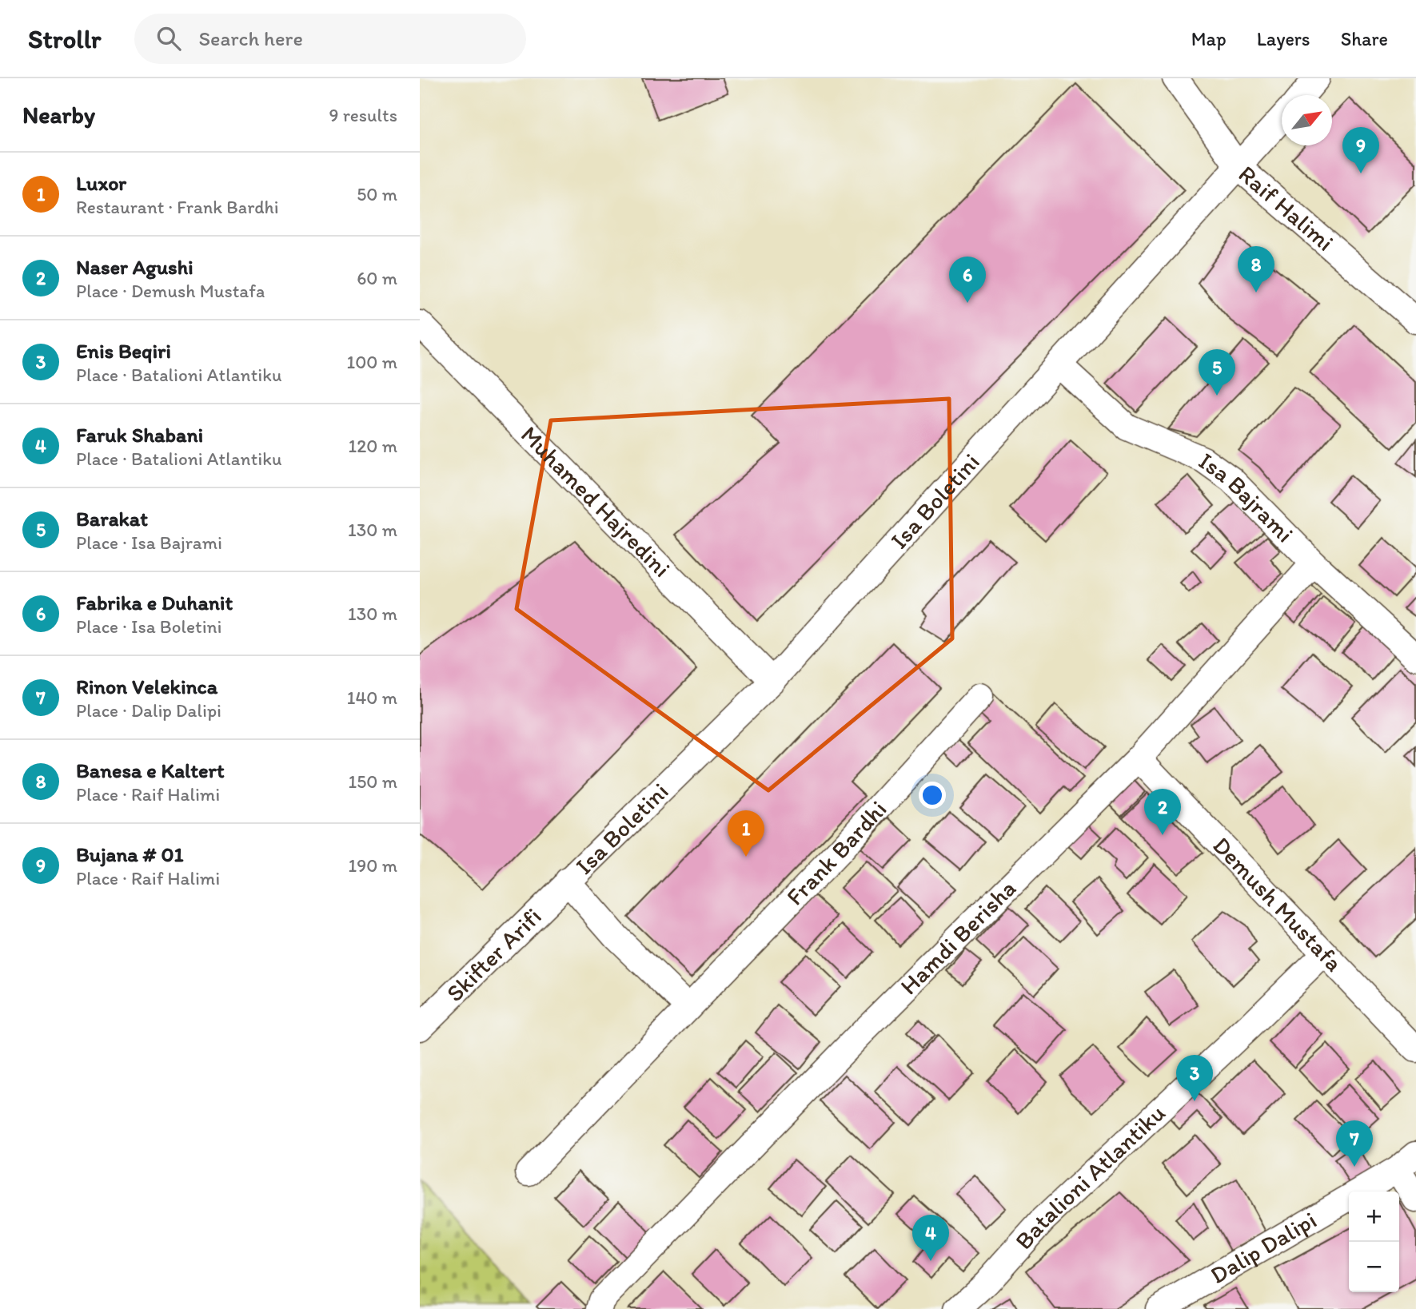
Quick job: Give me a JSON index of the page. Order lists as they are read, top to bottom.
{
  "streets": {
    "street": [
      "Raif Halimi",
      "Isa Bajrami",
      "Isa Boletini",
      "Muhamed Hajredini",
      "Frank Bardhi",
      "Demush Mustafa",
      "Hamdi Berisha",
      "Skifter Arifi",
      "Batalioni Atlantiku",
      "Dalip Dalipi"
    ]
  },
  "crossings": [
    ["Raif Halimi", "Isa Boletini"],
    ["Isa Bajrami", "Isa Boletini"],
    ["Isa Bajrami", "Hamdi Berisha"],
    ["Isa Boletini", "Muhamed Hajredini"],
    ["Isa Boletini", "Skifter Arifi"],
    ["Demush Mustafa", "Hamdi Berisha"],
    ["Demush Mustafa", "Batalioni Atlantiku"]
  ],
  "north": "top right",
  "page": {
    "header": "Strollr",
    "search": "Search here",
    "nav": ["Map", "Layers", "Share"],
    "heading": ["Nearby", "9 results"],
    "pins": [
      "9",
      "8",
      "6",
      "5",
      "2",
      "1",
      "3",
      "7",
      "4"
    ],
    "list": [
      {
        "mark": "1",
        "name": "Luxor",
        "note": "Restaurant · Frank Bardhi",
        "value": "50 m"
      },
      {
        "mark": "2",
        "name": "Naser Agushi",
        "note": "Place · Demush Mustafa",
        "value": "60 m"
      },
      {
        "mark": "3",
        "name": "Enis Beqiri",
        "note": "Place · Batalioni Atlantiku",
        "value": "100 m"
      },
      {
        "mark": "4",
        "name": "Faruk Shabani",
        "note": "Place · Batalioni Atlantiku",
        "value": "120 m"
      },
      {
        "mark": "5",
        "name": "Barakat",
        "note": "Place · Isa Bajrami",
        "value": "130 m"
      },
      {
        "mark": "6",
        "name": "Fabrika e Duhanit",
        "note": "Place · Isa Boletini",
        "value": "130 m"
      },
      {
        "mark": "7",
        "name": "Rinon Velekinca",
        "note": "Place · Dalip Dalipi",
        "value": "140 m"
      },
      {
        "mark": "8",
        "name": "Banesa e Kaltert",
        "note": "Place · Raif Halimi",
        "value": "150 m"
      },
      {
        "mark": "9",
        "name": "Bujana # 01",
        "note": "Place · Raif Halimi",
        "value": "190 m"
      }
    ],
    "map_buttons": ["+", "−"]
  }
}
